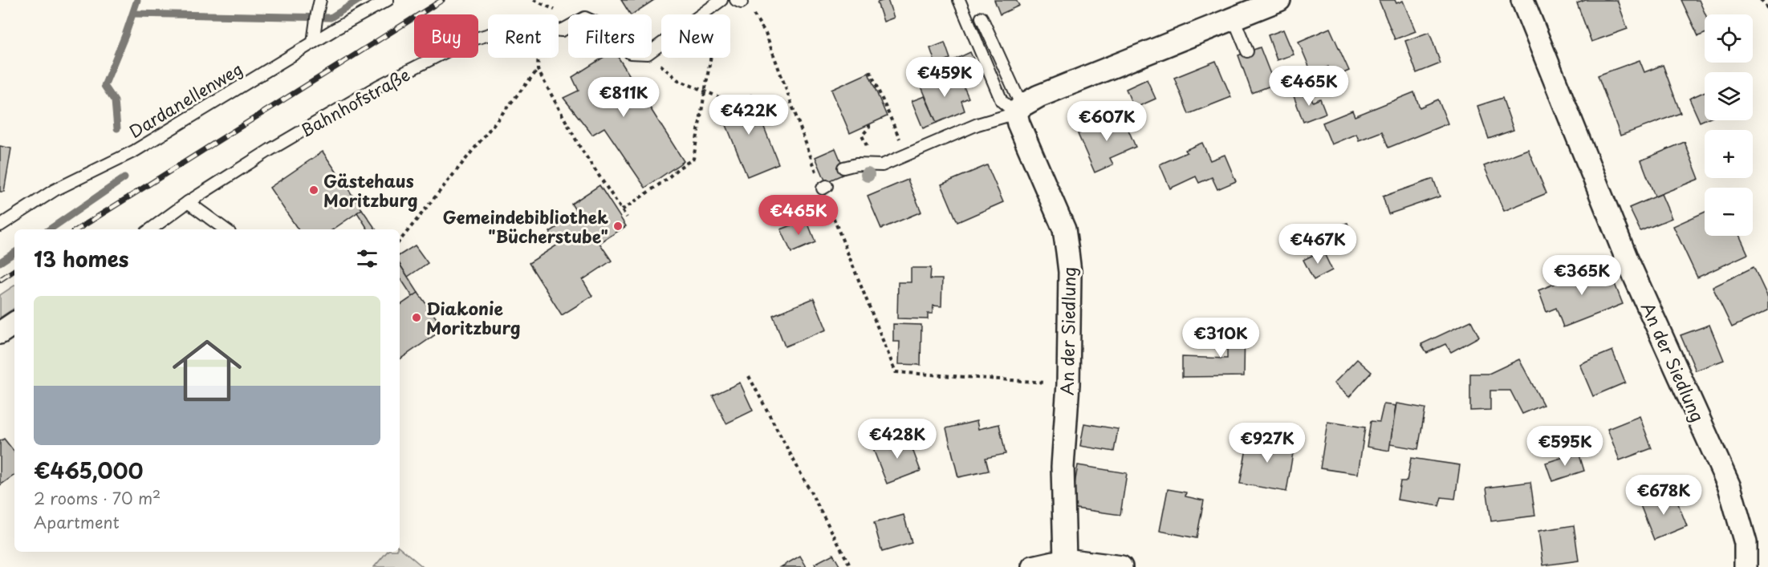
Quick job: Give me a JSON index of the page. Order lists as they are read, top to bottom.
{
  "streets": {
    "street": ["An der Siedlung"],
    "lane": ["Dardanellenweg", "Bahnhofstraße"]
  },
  "places": ["Gästehaus Moritzburg", "Gemeindebibliothek \"Bücherstube\"", "Diakonie Moritzburg"],
  "page": {
    "map_buttons": ["+", "−"],
    "chip": [
      "Buy",
      "Rent",
      "Filters",
      "New"
    ],
    "price": [
      "€459K",
      "€465K",
      "€811K",
      "€422K",
      "€607K",
      "€465K",
      "€467K",
      "€365K",
      "€310K",
      "€428K",
      "€927K",
      "€595K",
      "€678K"
    ],
    "heading": "13 homes",
    "list": [
      {
        "name": "€465,000",
        "note": "2 rooms · 70 m² · Apartment"
      }
    ]
  }
}
